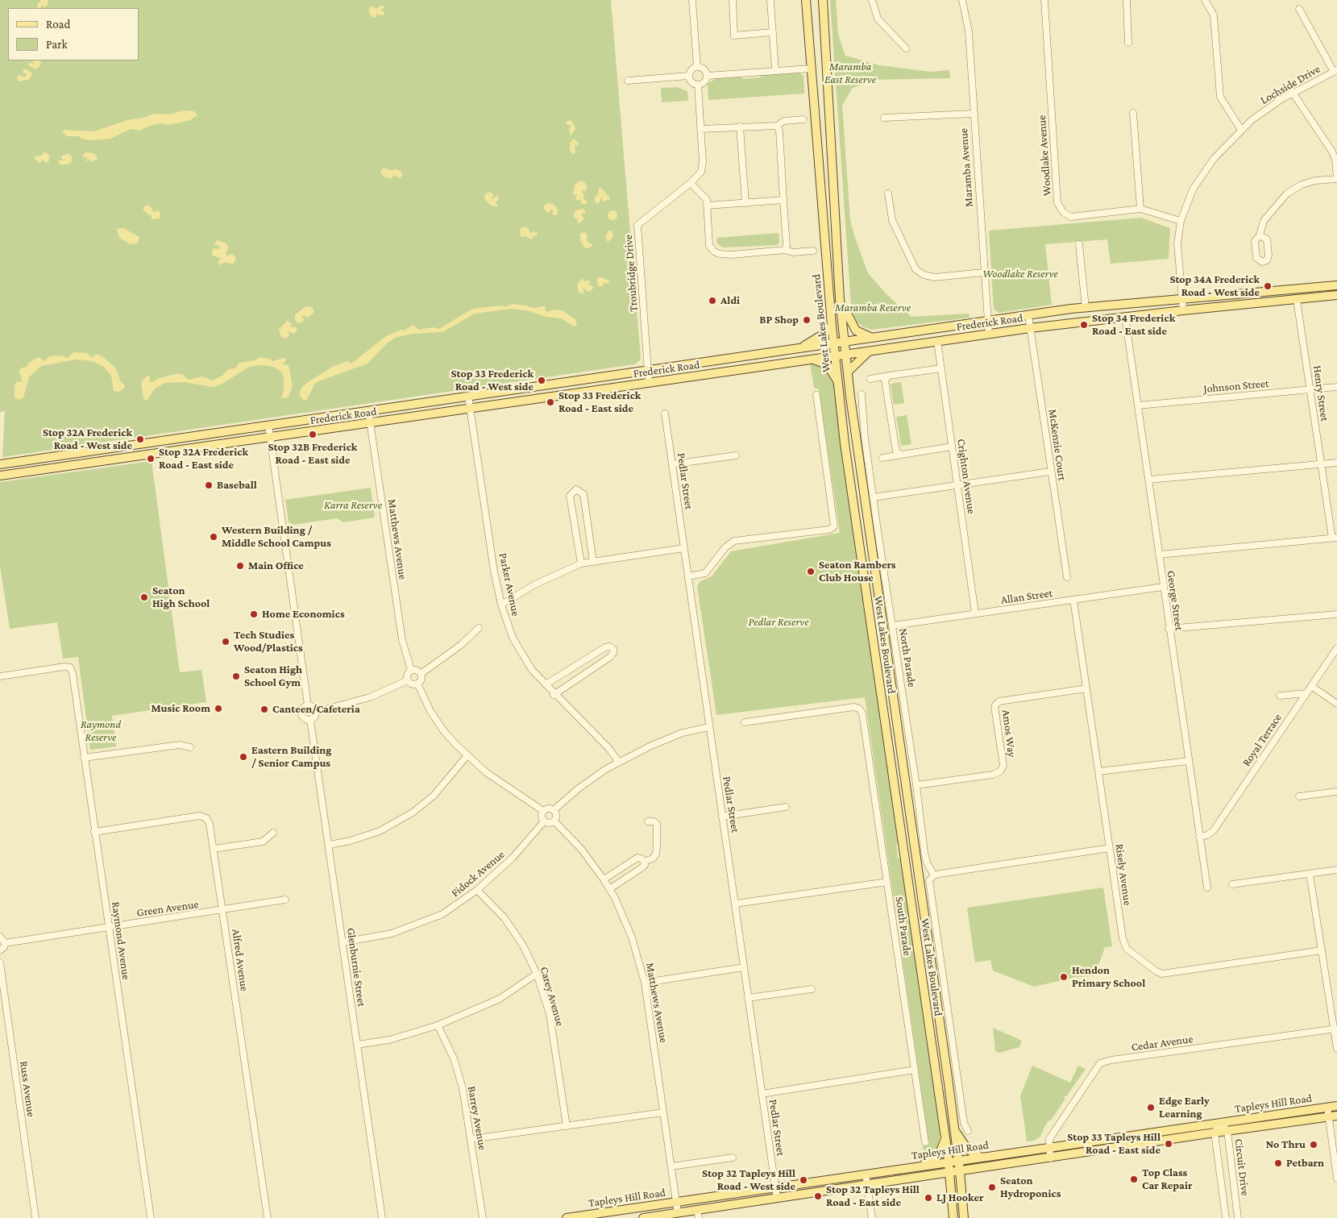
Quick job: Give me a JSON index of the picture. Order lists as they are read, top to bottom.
{
  "streets": {
    "main road": ["Frederick Road", "West Lakes Boulevard", "Tapleys Hill Road"],
    "street": [
      "Lochside Drive",
      "Woodlake Avenue",
      "Maramba Avenue",
      "Troubridge Drive",
      "Johnson Street",
      "Henry Street",
      "McKenzie Court",
      "Crighton Avenue",
      "Pedlar Street",
      "Matthews Avenue",
      "Parker Avenue",
      "Allan Street",
      "George Street",
      "North Parade",
      "Amos Way",
      "Royal Terrace",
      "Fidock Avenue",
      "Risely Avenue",
      "Green Avenue",
      "South Parade",
      "Raymond Avenue",
      "Alfred Avenue",
      "Glenburnie Street",
      "Carey Avenue",
      "Cedar Avenue",
      "Russ Avenue",
      "Barrey Avenue",
      "Circuit Drive"
    ]
  },
  "crossings": [
    ["Lochside Drive", "Woodlake Avenue"],
    ["Lochside Drive", "Frederick Road"],
    ["Maramba Avenue", "Frederick Road"],
    ["Troubridge Drive", "Frederick Road"],
    ["Frederick Road", "West Lakes Boulevard"],
    ["Frederick Road", "Henry Street"],
    ["Frederick Road", "McKenzie Court"],
    ["Frederick Road", "Crighton Avenue"],
    ["Frederick Road", "Matthews Avenue"],
    ["Frederick Road", "Parker Avenue"],
    ["Frederick Road", "George Street"],
    ["West Lakes Boulevard", "Tapleys Hill Road"],
    ["Johnson Street", "Henry Street"],
    ["Johnson Street", "George Street"],
    ["Crighton Avenue", "Allan Street"],
    ["Pedlar Street", "Tapleys Hill Road"],
    ["Matthews Avenue", "Fidock Avenue"],
    ["Matthews Avenue", "Tapleys Hill Road"],
    ["Allan Street", "George Street"],
    ["Allan Street", "North Parade"],
    ["Allan Street", "Risely Avenue"],
    ["George Street", "Royal Terrace"],
    ["North Parade", "Amos Way"],
    ["Amos Way", "Risely Avenue"],
    ["Fidock Avenue", "Glenburnie Street"],
    ["Fidock Avenue", "Carey Avenue"],
    ["Green Avenue", "Raymond Avenue"],
    ["Green Avenue", "Alfred Avenue"],
    ["Raymond Avenue", "Alfred Avenue"],
    ["Cedar Avenue", "Tapleys Hill Road"],
    ["Tapleys Hill Road", "Circuit Drive"]
  ],
  "parks": [
    "Maramba East Reserve",
    "Woodlake Reserve",
    "Maramba Reserve",
    "Karra Reserve",
    "Pedlar Reserve",
    "Raymond Reserve"
  ],
  "places": [
    "Stop 34A Frederick Road - West side",
    "Aldi",
    "BP Shop",
    "Stop 34 Frederick Road - East side",
    "Stop 33 Frederick Road - West side",
    "Stop 33 Frederick Road - East side",
    "Stop 32B Frederick Road - East side",
    "Stop 32A Frederick Road - West side",
    "Stop 32A Frederick Road - East side",
    "Baseball",
    "Western Building / Middle School Campus",
    "Main Office",
    "Seaton Rambers Club House",
    "Seaton High School",
    "Home Economics",
    "Tech Studies Wood/Plastics",
    "Seaton High School Gym",
    "Music Room",
    "Canteen/Cafeteria",
    "Eastern Building / Senior Campus",
    "Hendon Primary School",
    "Edge Early Learning",
    "Stop 33 Tapleys Hill Road - East side",
    "No Thru",
    "Petbarn",
    "Top Class Car Repair",
    "Stop 32 Tapleys Hill Road - West side",
    "Seaton Hydroponics",
    "Stop 32 Tapleys Hill Road - East side",
    "LJ Hooker"
  ],
  "legend": ["Road", "Park"]
}
